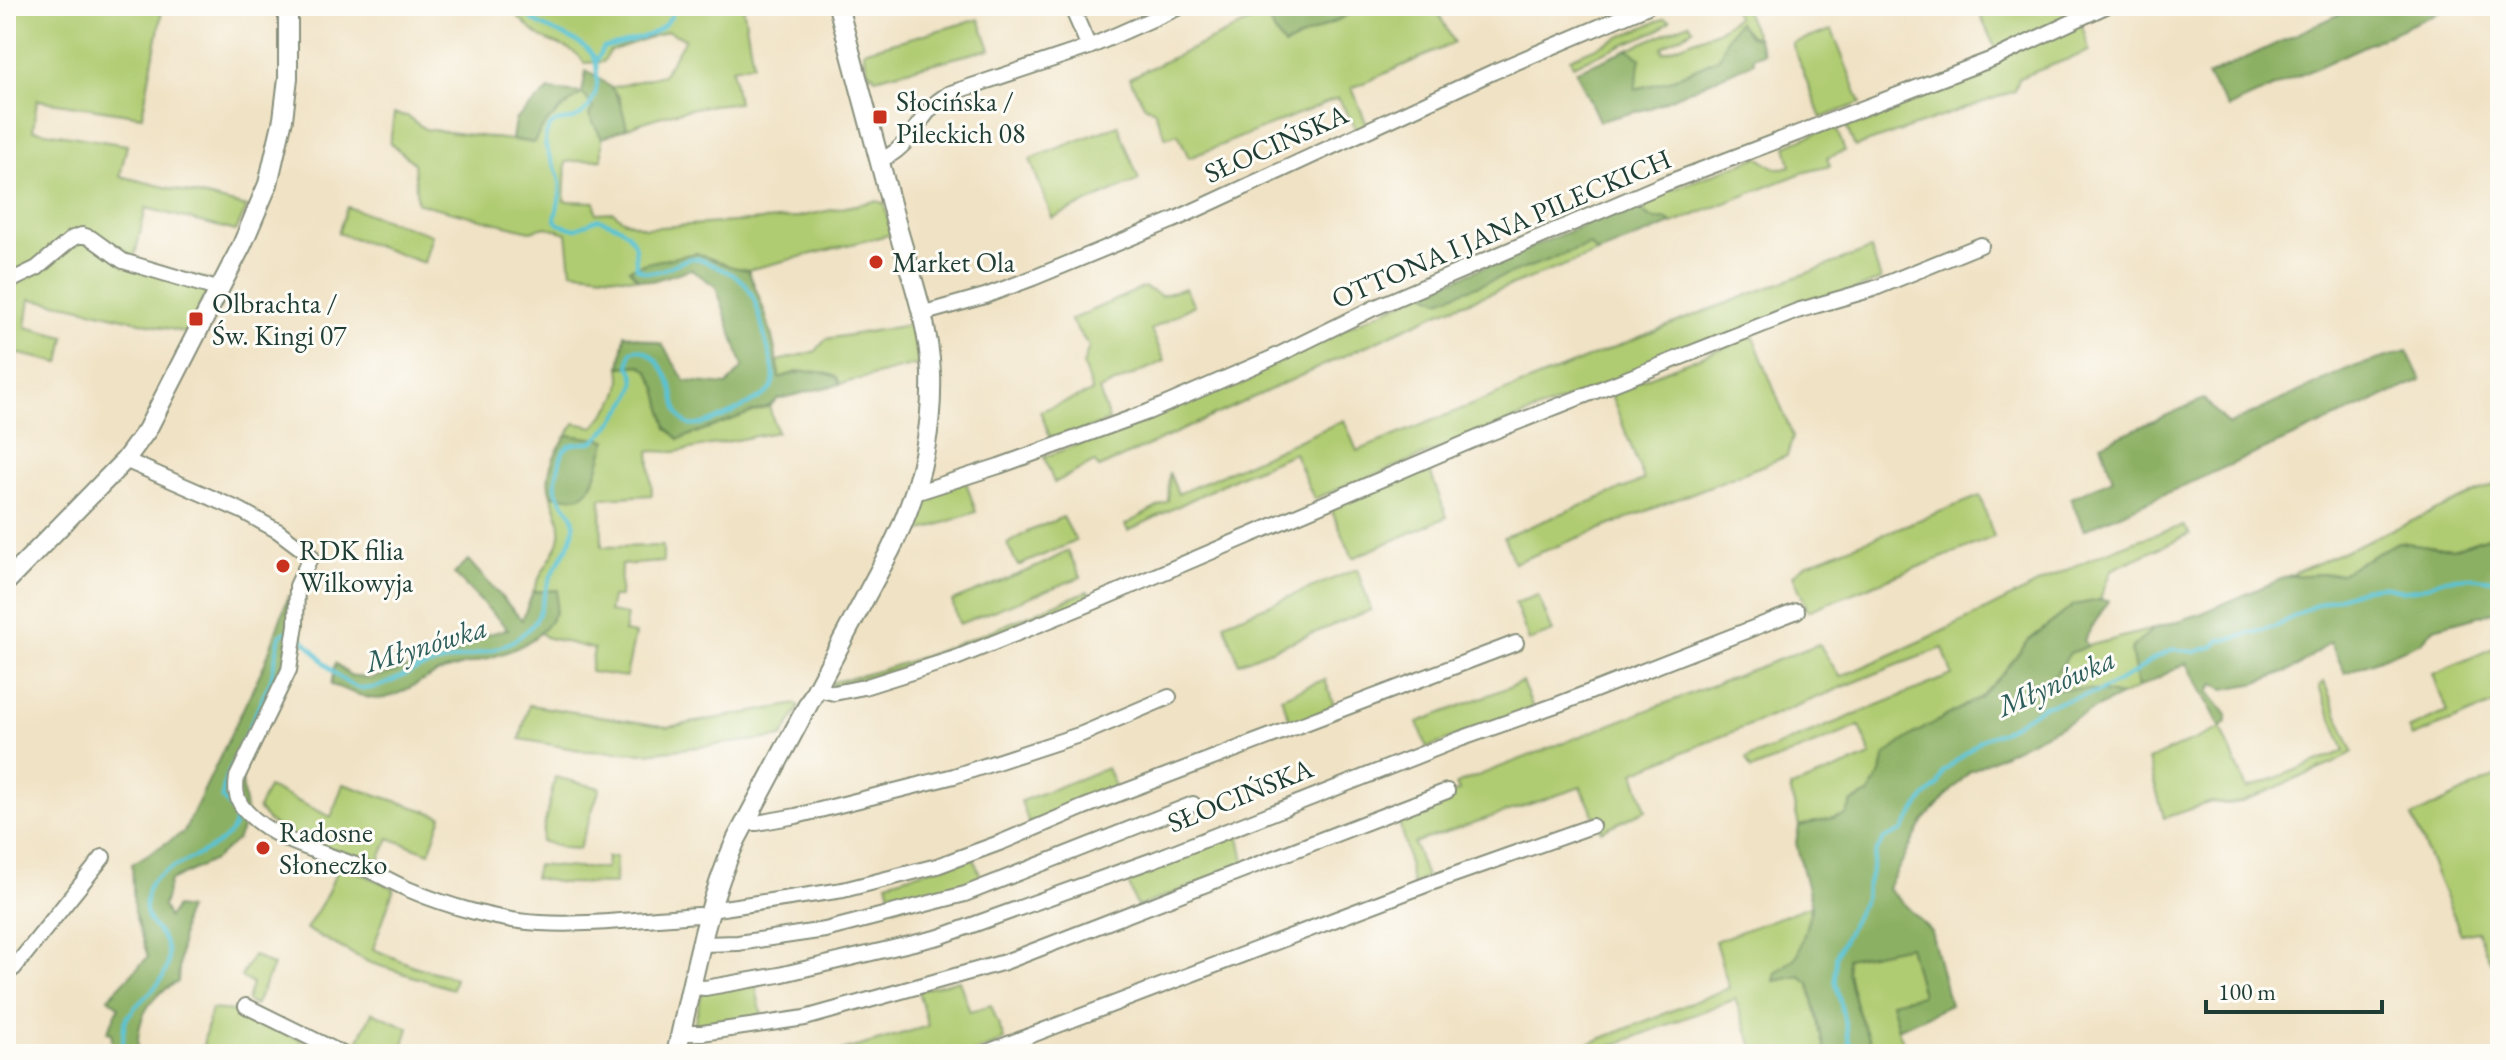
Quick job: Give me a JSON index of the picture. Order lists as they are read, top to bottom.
{
  "streets": {
    "street": ["SŁOCIŃSKA", "OTTONA I JANA PILECKICH"]
  },
  "water": ["Młynówka"],
  "places": {
    "transit": ["Słocińska / Pileckich 08", "Olbrachta / Św. Kingi 07"],
    "other": ["Market Ola", "RDK filia Wilkowyja", "Radosne Słoneczko"]
  },
  "scale_bar": "100 m"
}
